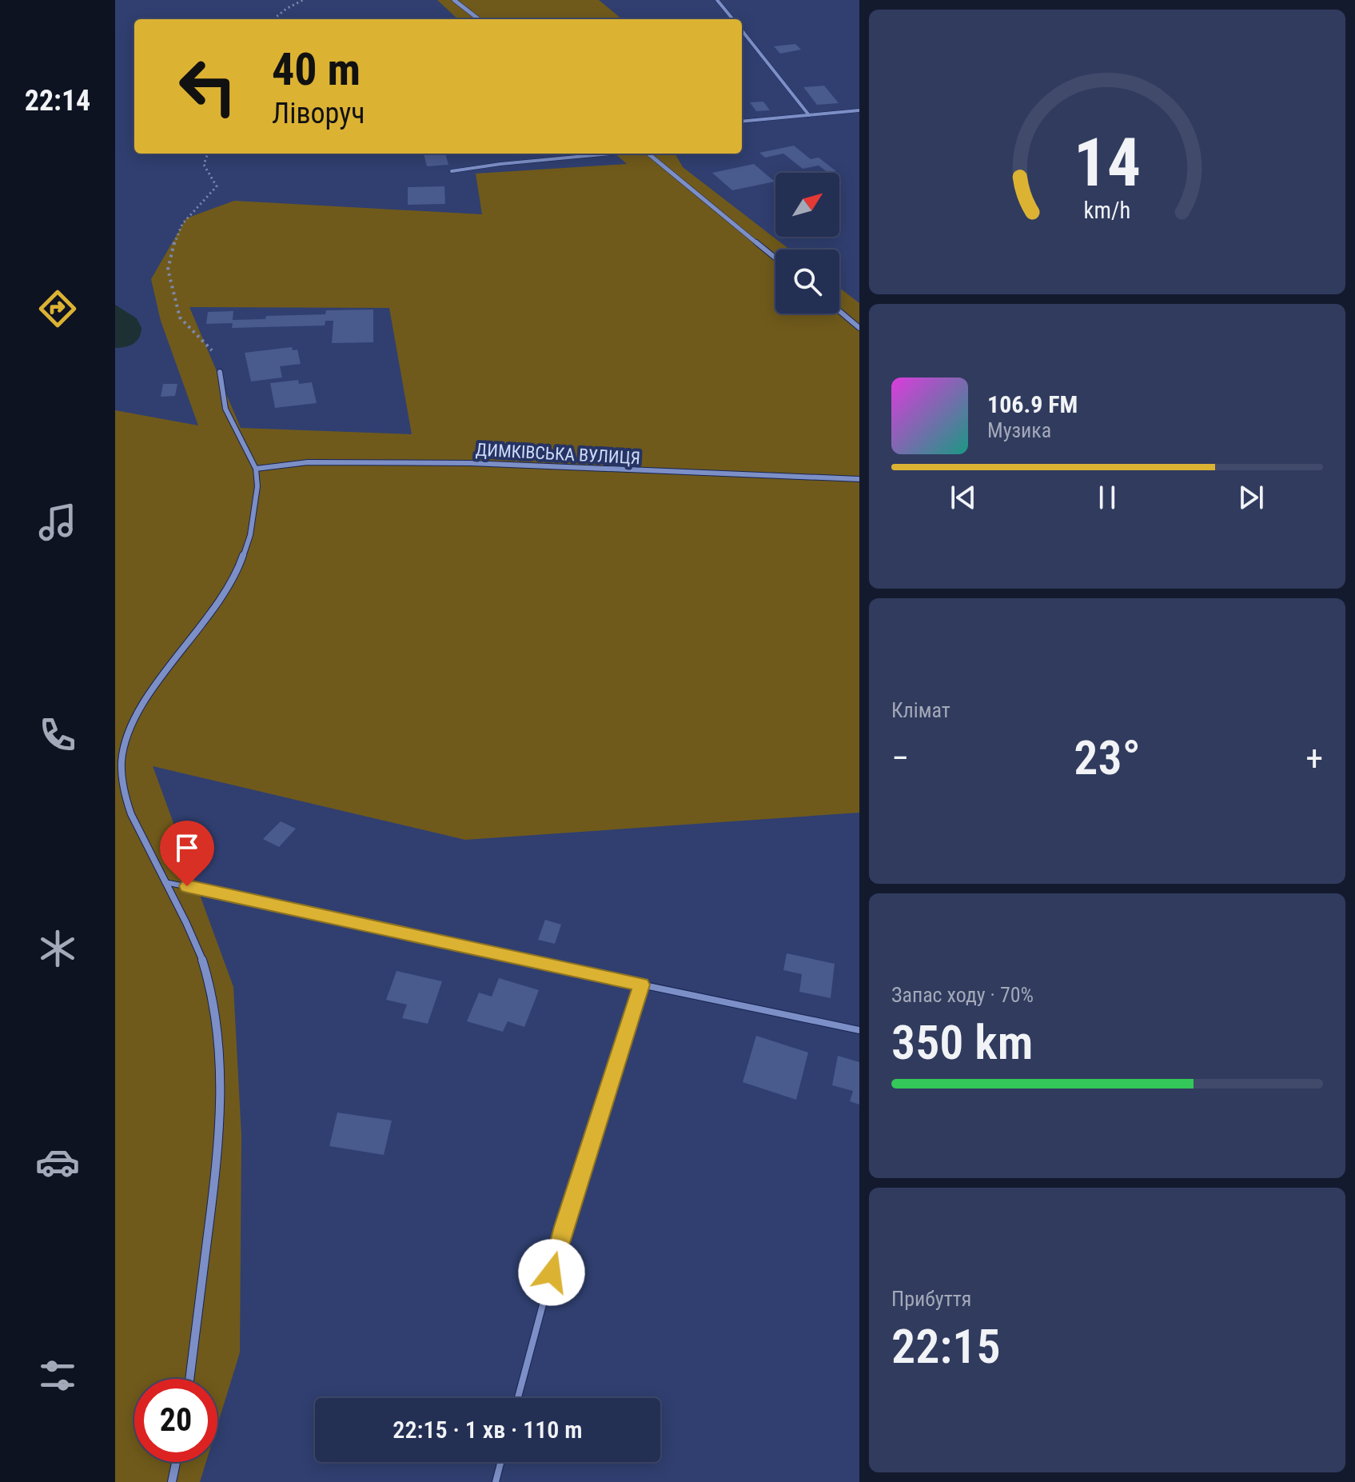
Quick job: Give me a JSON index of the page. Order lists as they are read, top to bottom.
{
  "streets": {
    "street": ["ДИМКІВСЬКА ВУЛИЦЯ"]
  },
  "north": "top right",
  "page": {
    "tabs": "22:14",
    "turn": ["40 m", "Ліворуч"],
    "song": ["106.9 FM", "Музика"],
    "tile": [
      "Клімат",
      ["Запас ходу · 70%", "350 km"],
      ["Прибуття", "22:15"]
    ],
    "heat": ["−", "23°", "+"],
    "limit": "20",
    "trip": "22:15 · 1 хв · 110 m",
    "gauge": ["14", "km/h"]
  }
}
